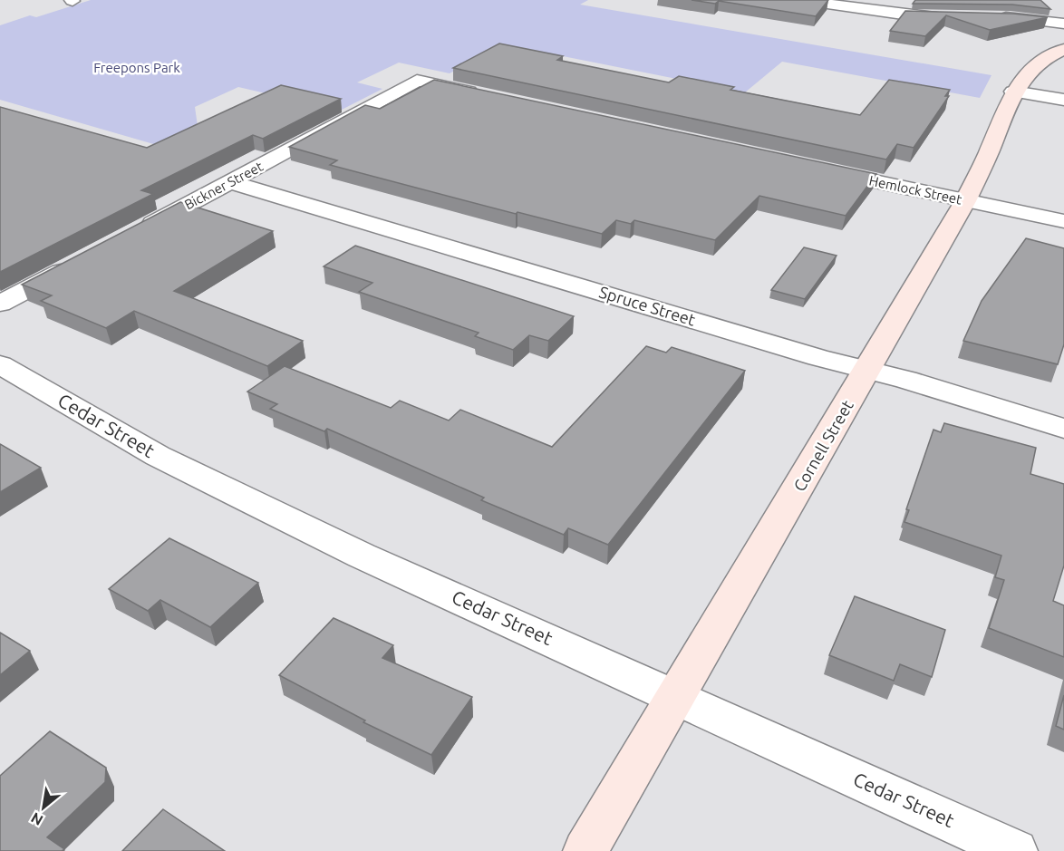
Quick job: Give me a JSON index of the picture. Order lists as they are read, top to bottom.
{
  "streets": {
    "street": [
      "Bickner Street",
      "Hemlock Street",
      "Spruce Street",
      "Cedar Street",
      "Cornell Street"
    ]
  },
  "crossings": [
    ["Bickner Street", "Spruce Street"],
    ["Hemlock Street", "Cornell Street"],
    ["Spruce Street", "Cornell Street"],
    ["Cedar Street", "Cornell Street"]
  ],
  "parks": ["Freepons Park"],
  "north": "bottom left"
}
